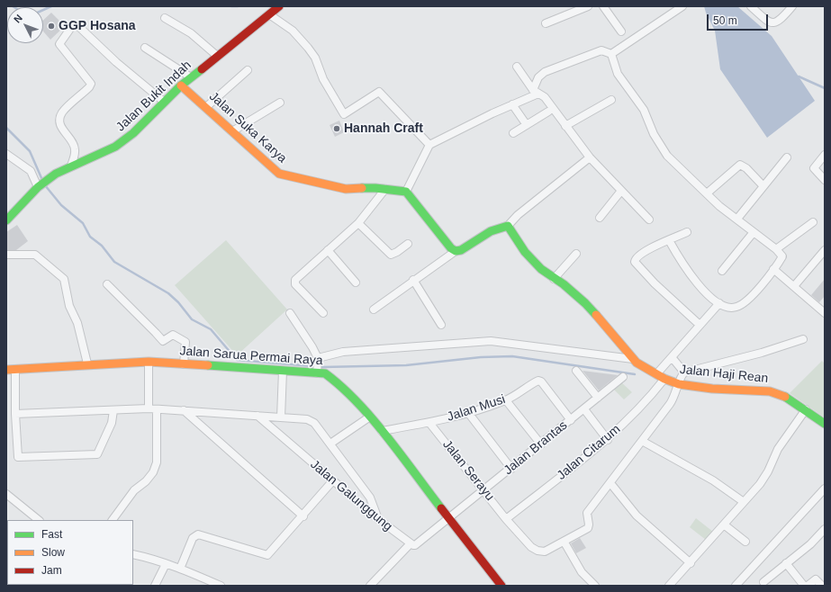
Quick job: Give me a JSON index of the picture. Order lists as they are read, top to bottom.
{
  "streets": {
    "street": [
      "Jalan Bukit Indah",
      "Jalan Suka Karya",
      "Jalan Sarua Permai Raya",
      "Jalan Haji Rean",
      "Jalan Musi",
      "Jalan Brantas",
      "Jalan Citarum",
      "Jalan Serayu",
      "Jalan Galunggung"
    ]
  },
  "crossings": [
    ["Jalan Bukit Indah", "Jalan Suka Karya"],
    ["Jalan Sarua Permai Raya", "Jalan Musi"],
    ["Jalan Sarua Permai Raya", "Jalan Brantas"],
    ["Jalan Haji Rean", "Jalan Citarum"],
    ["Jalan Musi", "Jalan Brantas"],
    ["Jalan Musi", "Jalan Serayu"],
    ["Jalan Brantas", "Jalan Serayu"],
    ["Jalan Citarum", "Jalan Serayu"]
  ],
  "places": ["GGP Hosana", "Hannah Craft"],
  "legend": ["Fast", "Slow", "Jam"],
  "scale_bar": "50 m",
  "north": "top left"
}
